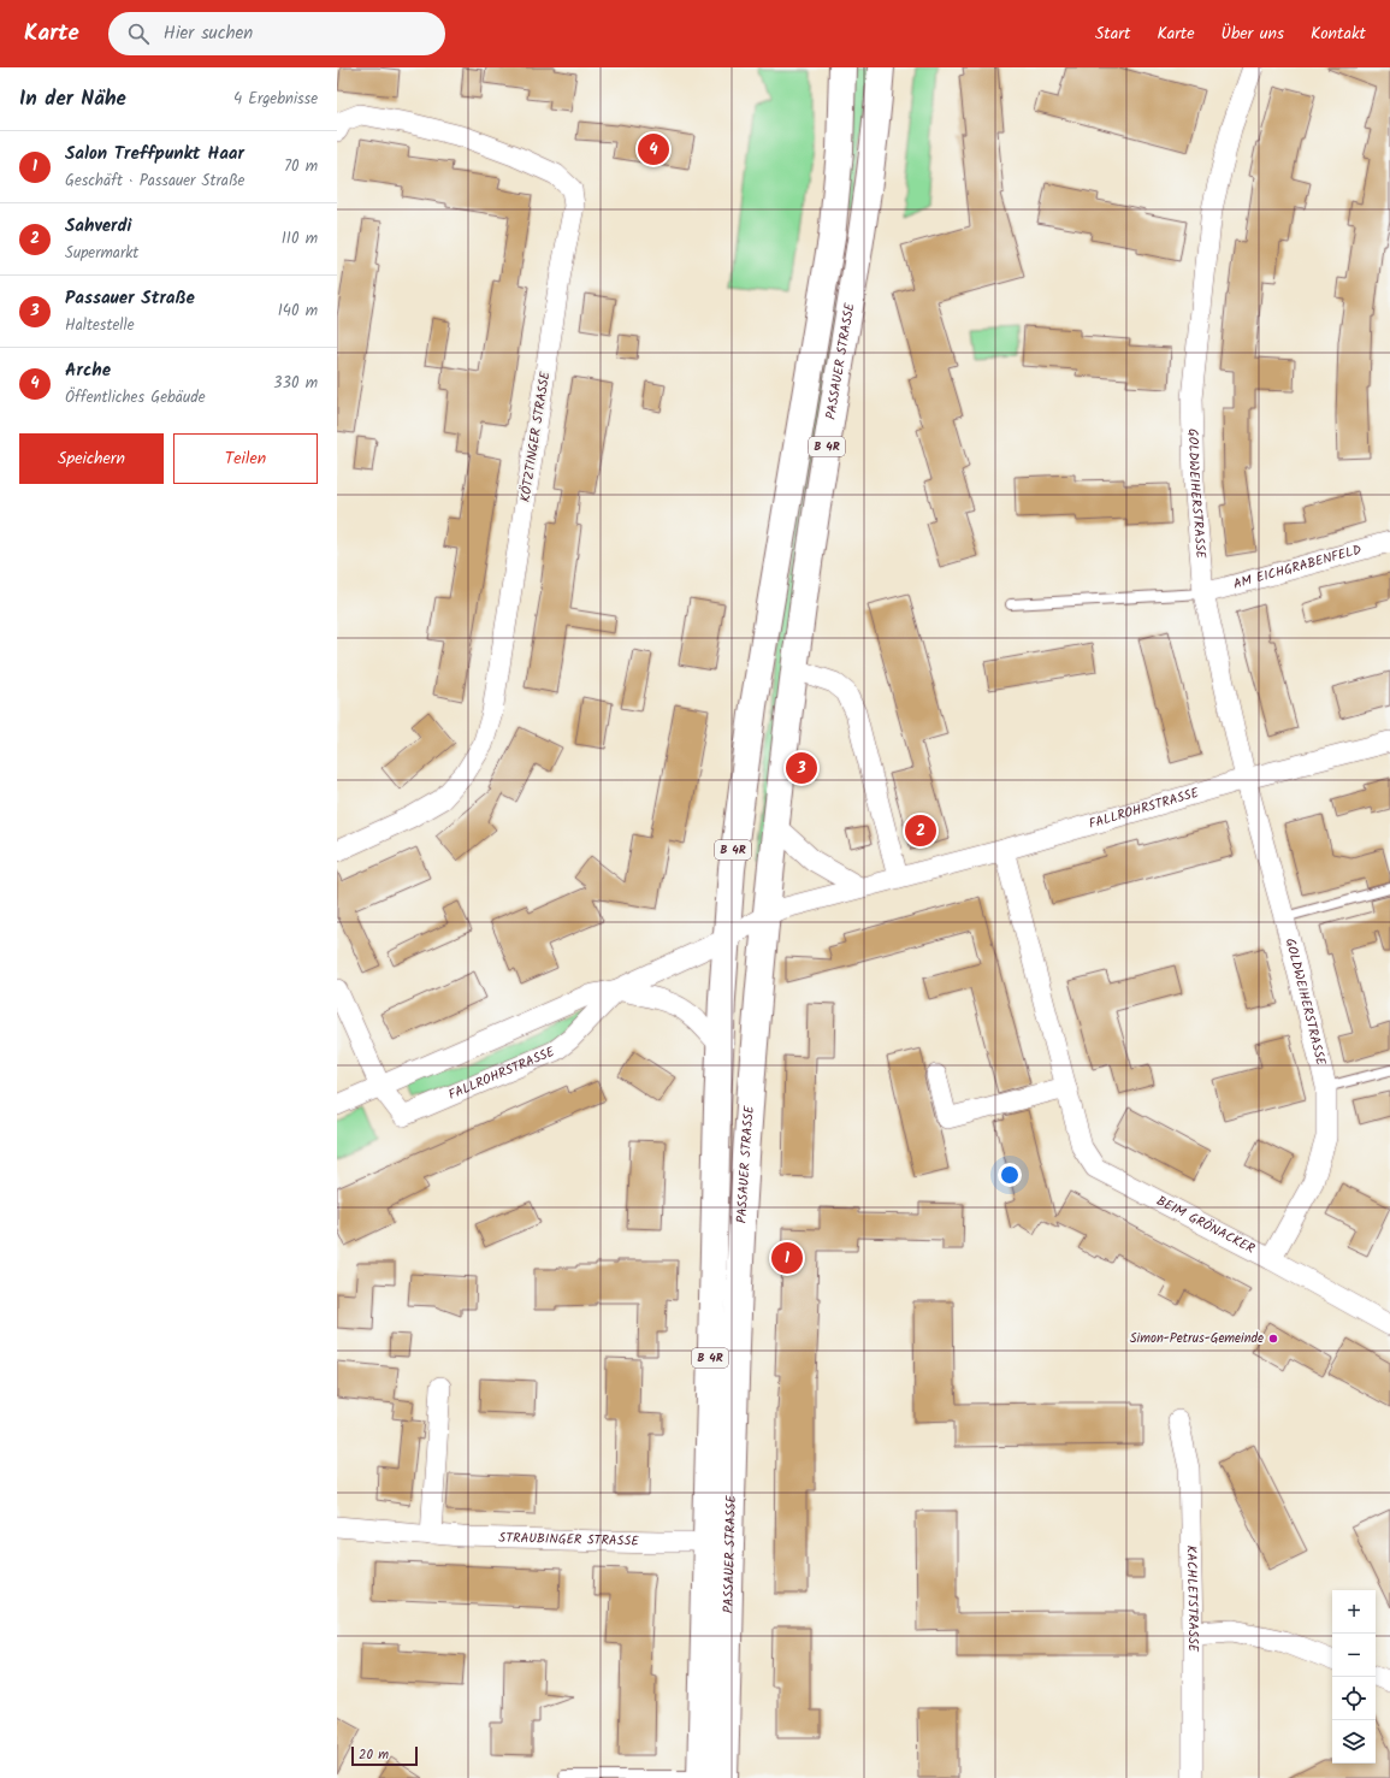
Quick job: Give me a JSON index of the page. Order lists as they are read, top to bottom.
{
  "streets": {
    "main road": ["PASSAUER STRASSE", "B 4R"],
    "street": [
      "KÖTZTINGER STRASSE",
      "GOLDWEIHERSTRASSE",
      "AM EICHGRABENFELD",
      "FALLROHRSTRASSE",
      "BEIM GRÖNACKER",
      "STRAUBINGER STRASSE",
      "KACHLETSTRASSE"
    ]
  },
  "crossings": [
    ["PASSAUER STRASSE", "FALLROHRSTRASSE"],
    ["PASSAUER STRASSE", "STRAUBINGER STRASSE"],
    ["GOLDWEIHERSTRASSE", "AM EICHGRABENFELD"],
    ["GOLDWEIHERSTRASSE", "FALLROHRSTRASSE"],
    ["GOLDWEIHERSTRASSE", "BEIM GRÖNACKER"],
    ["FALLROHRSTRASSE", "BEIM GRÖNACKER"]
  ],
  "places": ["Simon-Petrus-Gemeinde"],
  "scale_bar": "20 m",
  "page": {
    "header": "Karte",
    "search": "Hier suchen",
    "nav": [
      "Start",
      "Karte",
      "Über uns",
      "Kontakt"
    ],
    "heading": ["In der Nähe", "4 Ergebnisse"],
    "list": [
      {
        "mark": "1",
        "name": "Salon Treffpunkt Haar",
        "note": "Geschäft · Passauer Straße",
        "value": "70 m"
      },
      {
        "mark": "2",
        "name": "Sahverdi",
        "note": "Supermarkt",
        "value": "110 m"
      },
      {
        "mark": "3",
        "name": "Passauer Straße",
        "note": "Haltestelle",
        "value": "140 m"
      },
      {
        "mark": "4",
        "name": "Arche",
        "note": "Öffentliches Gebäude",
        "value": "330 m"
      }
    ],
    "pins": [
      "4",
      "3",
      "2",
      "1"
    ],
    "buttons": ["Speichern", "Teilen"],
    "map_buttons": ["+", "−"],
    "scale": "20 m"
  }
}
